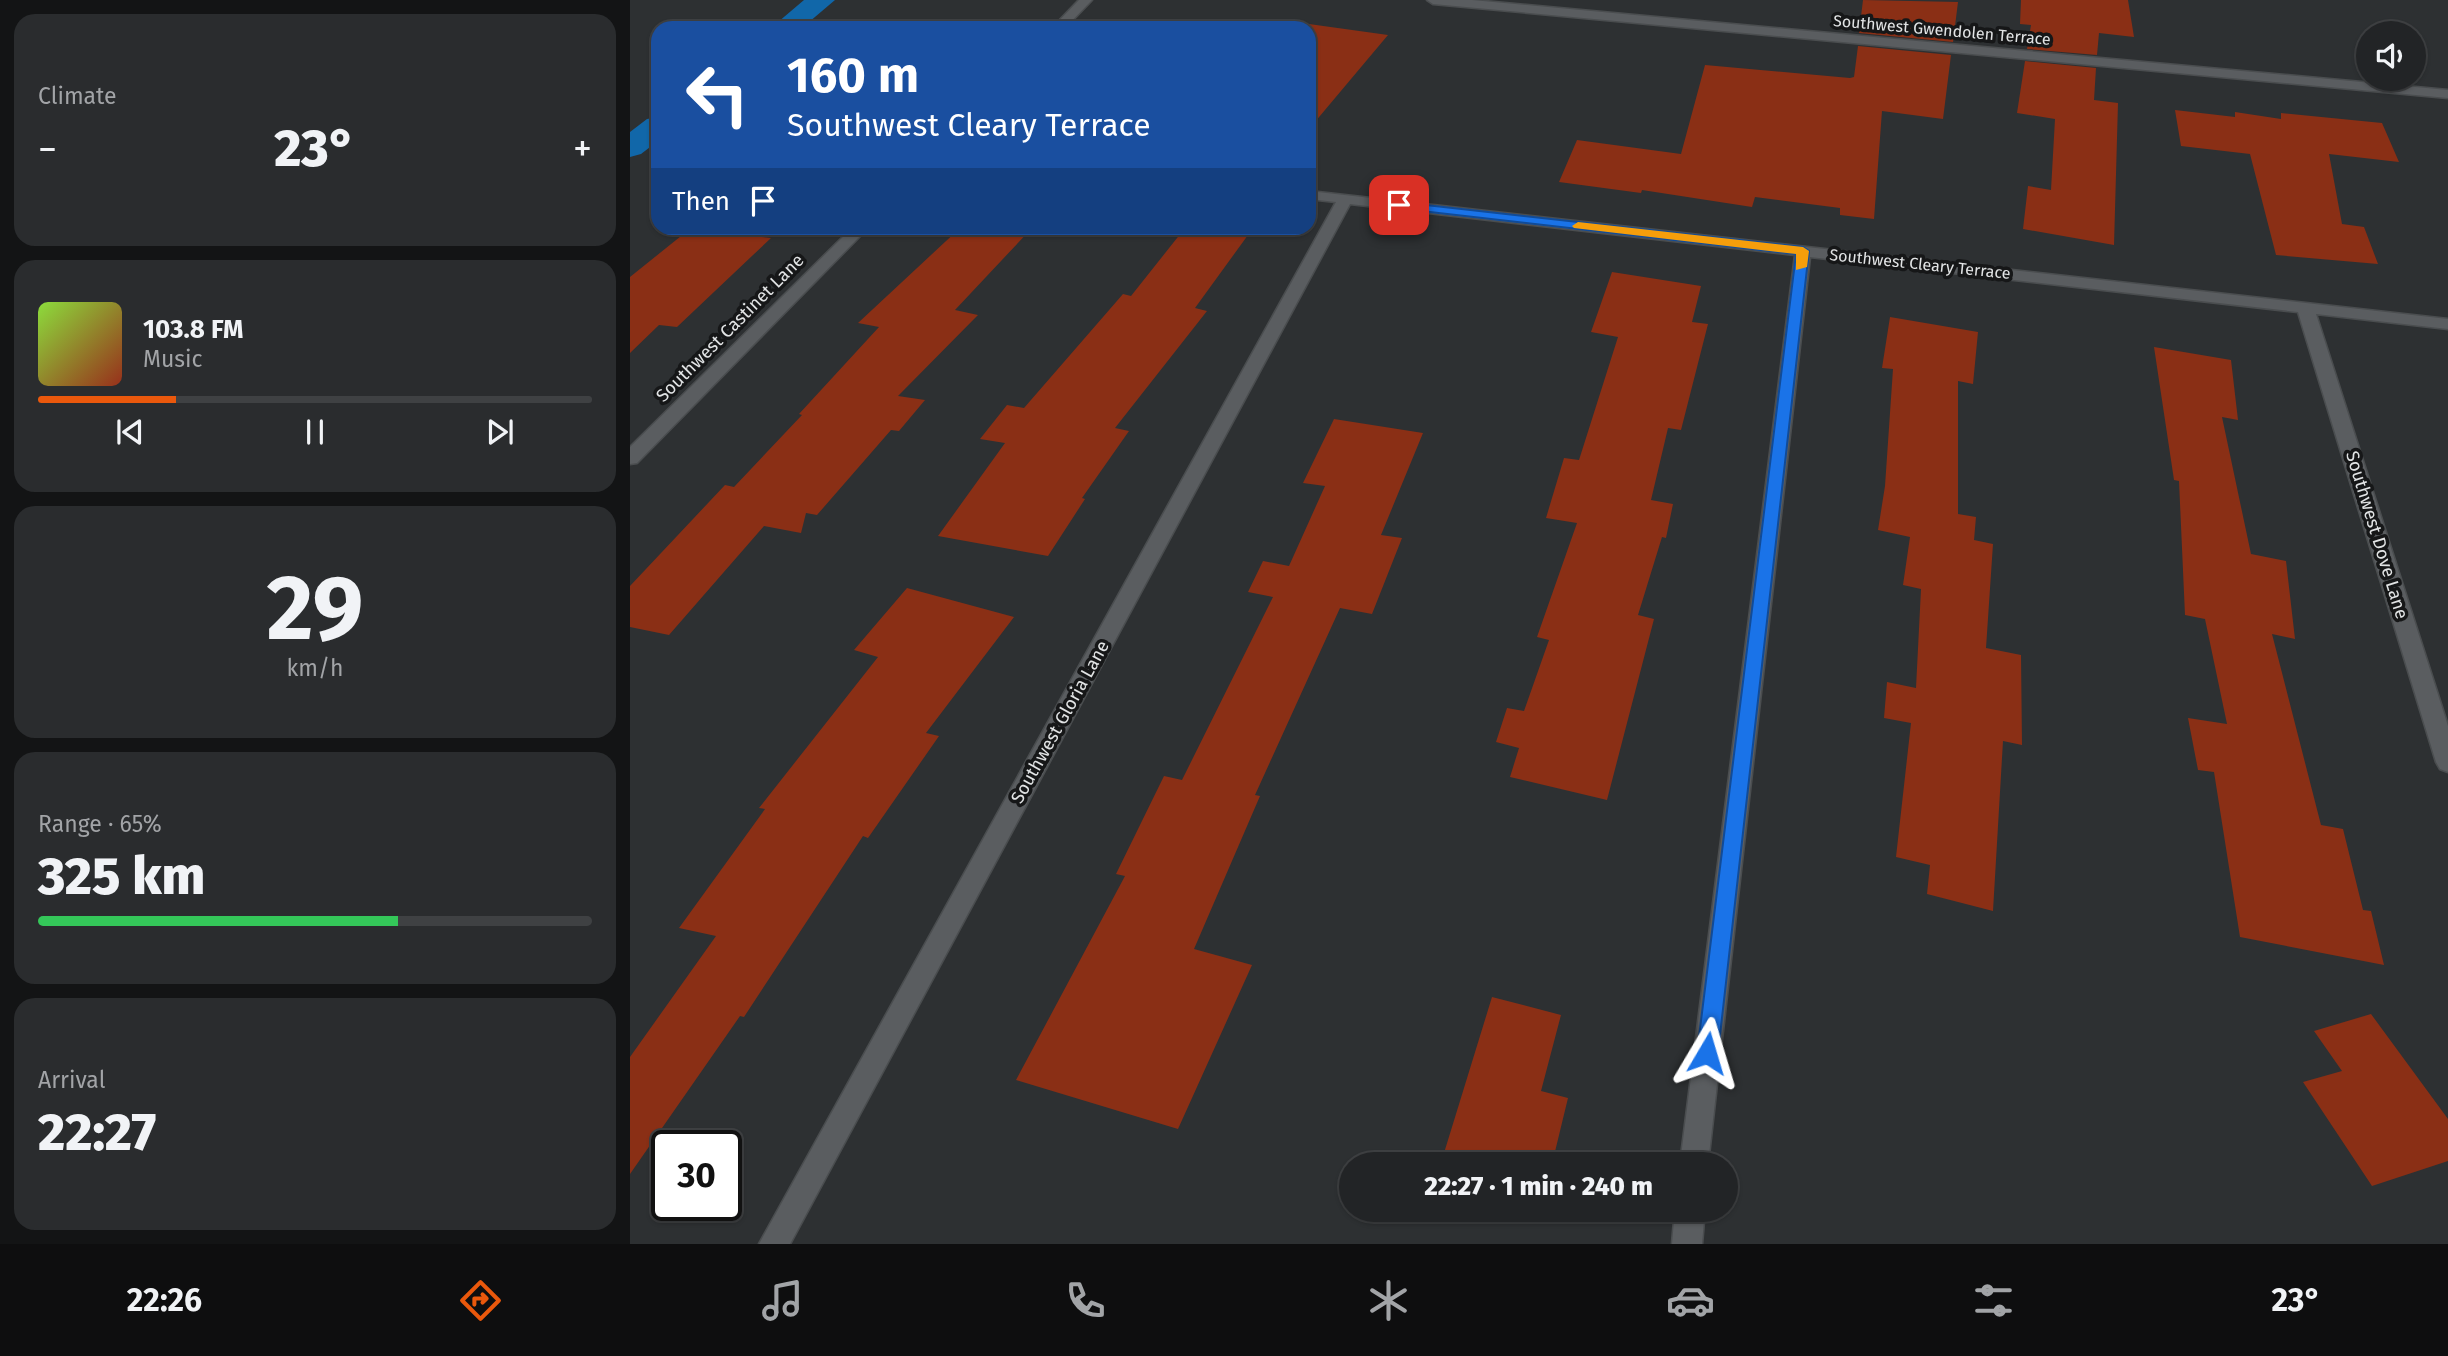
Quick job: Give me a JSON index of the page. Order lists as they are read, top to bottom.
{
  "streets": {
    "street": [
      "Southwest Gwendolen Terrace",
      "Southwest Cleary Terrace",
      "Southwest Castinet Lane",
      "Southwest Dove Lane",
      "Southwest Gloria Lane"
    ]
  },
  "crossings": [
    ["Southwest Cleary Terrace", "Southwest Dove Lane"],
    ["Southwest Cleary Terrace", "Southwest Gloria Lane"]
  ],
  "page": {
    "tile": [
      "Climate",
      ["29", "km/h"],
      ["Range · 65%", "325 km"],
      ["Arrival", "22:27"]
    ],
    "turn": ["160 m", "Southwest Cleary Terrace"],
    "heat": ["−", "23°", "+"],
    "then": "Then",
    "song": ["103.8 FM", "Music"],
    "limit": "30",
    "trip": "22:27 · 1 min · 240 m",
    "tabs": ["22:26", "23°"]
  }
}
